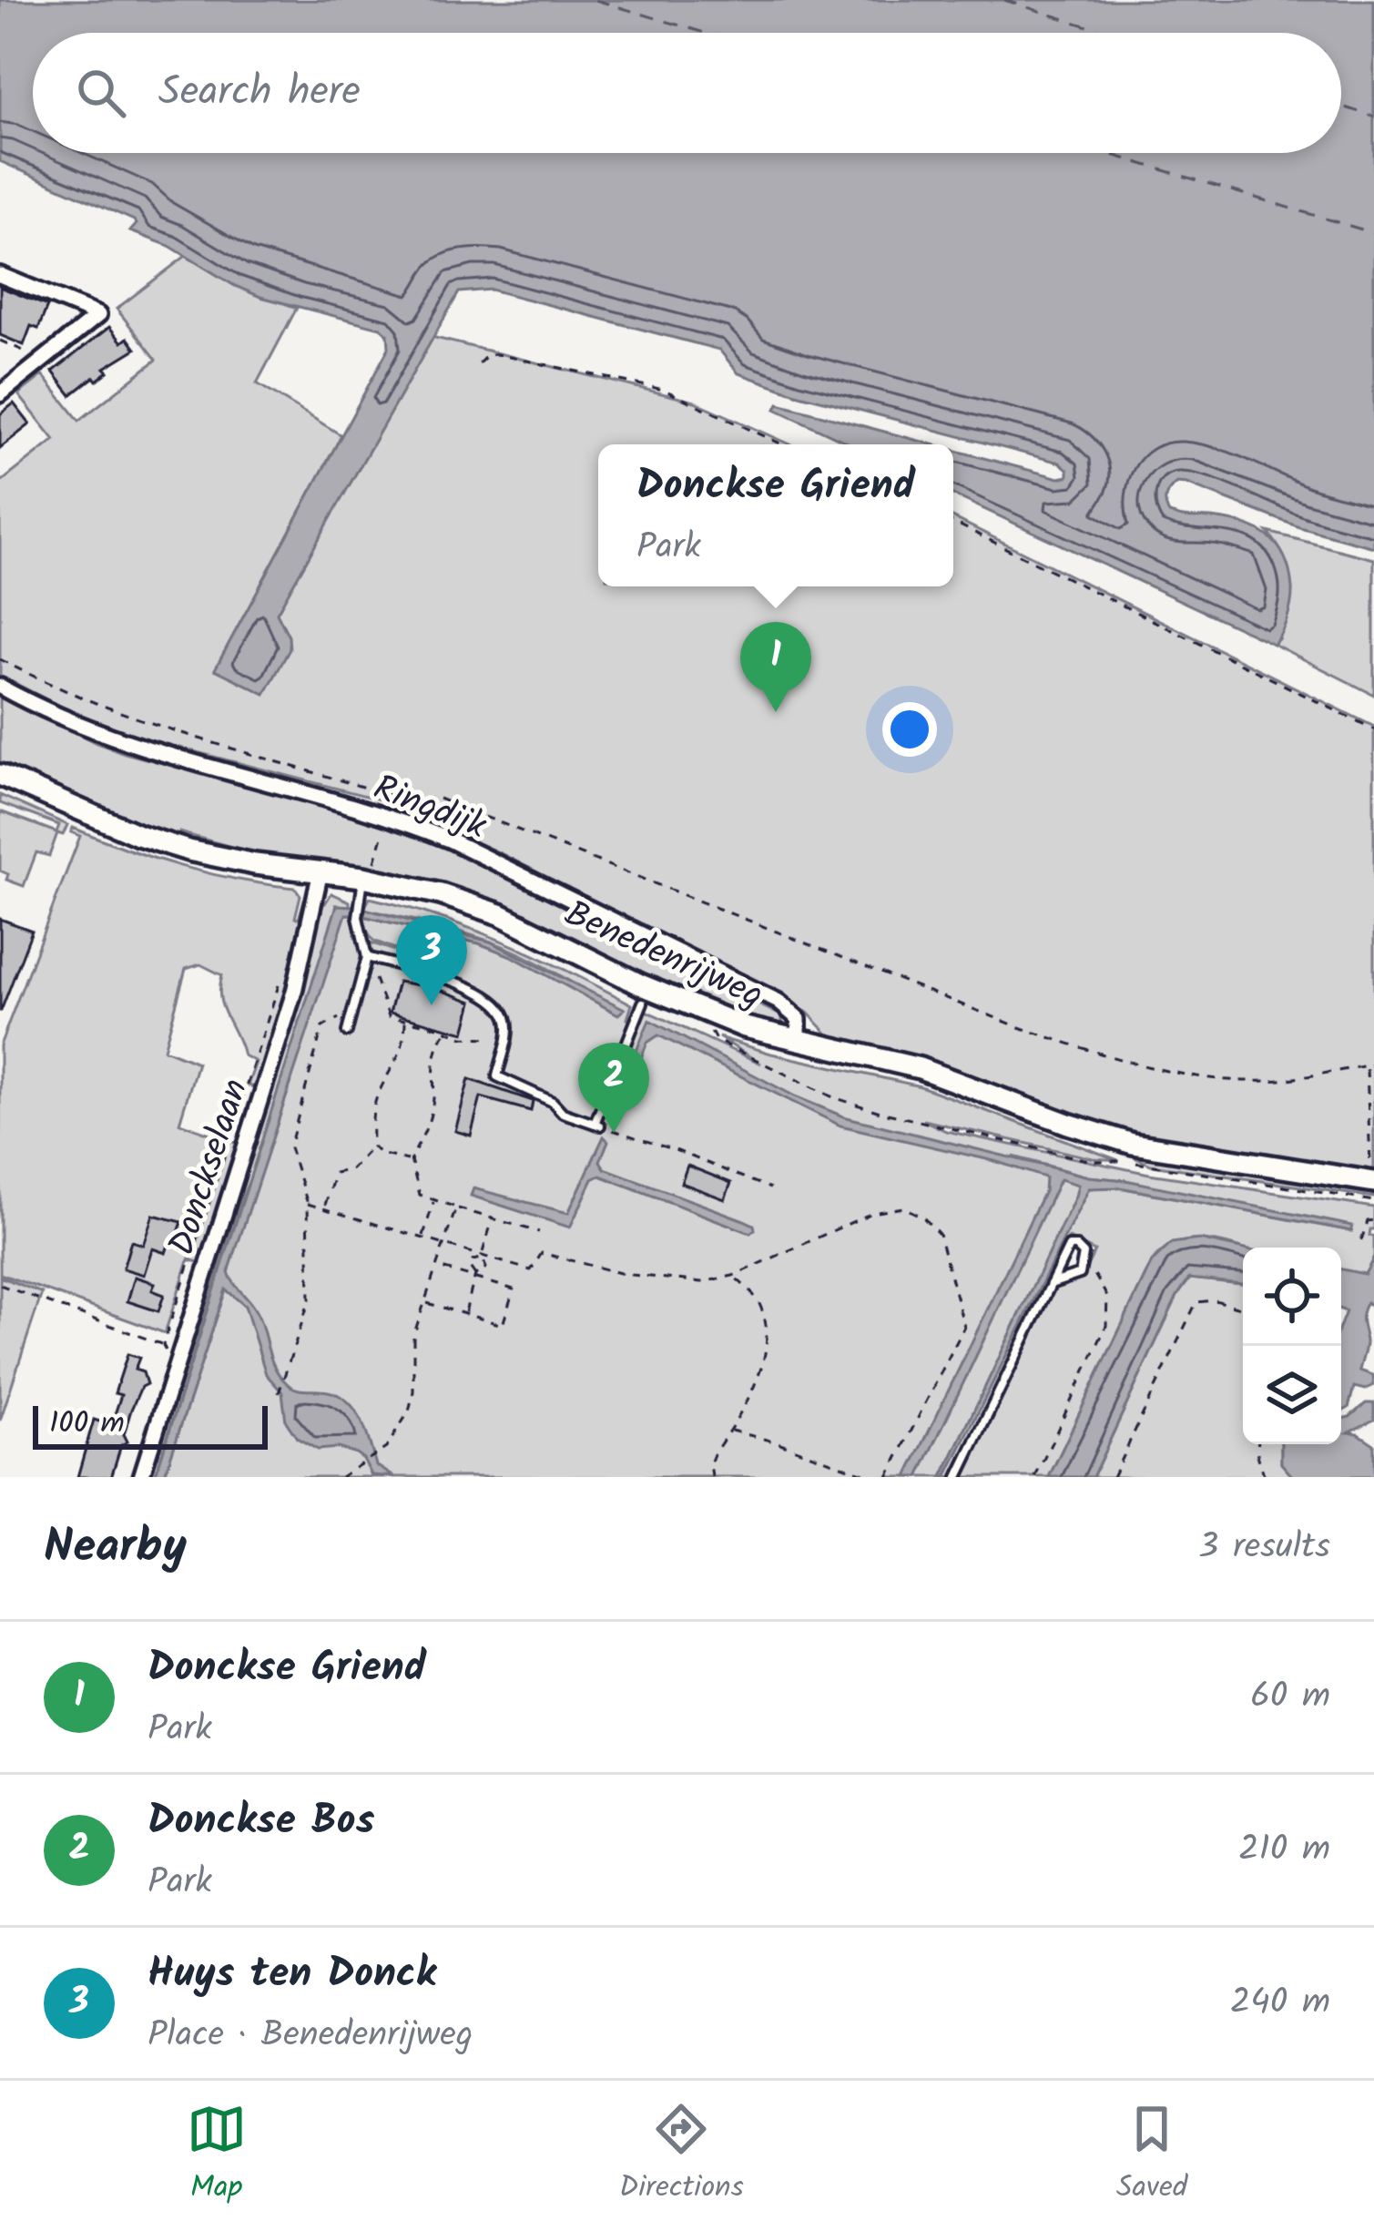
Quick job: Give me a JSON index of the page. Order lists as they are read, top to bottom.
{
  "streets": {
    "street": ["Ringdijk", "Benedenrijweg", "Donckselaan"]
  },
  "crossings": [
    ["Ringdijk", "Benedenrijweg"],
    ["Benedenrijweg", "Donckselaan"]
  ],
  "scale_bar": "100 m",
  "page": {
    "search": "Search here",
    "popup": ["Donckse Griend", "Park"],
    "pins": ["1", "3", "2"],
    "scale": "100 m",
    "heading": ["Nearby", "3 results"],
    "list": [
      {
        "mark": "1",
        "name": "Donckse Griend",
        "note": "Park",
        "value": "60 m"
      },
      {
        "mark": "2",
        "name": "Donckse Bos",
        "note": "Park",
        "value": "210 m"
      },
      {
        "mark": "3",
        "name": "Huys ten Donck",
        "note": "Place · Benedenrijweg",
        "value": "240 m"
      }
    ],
    "nav": ["Map", "Directions", "Saved"]
  }
}
